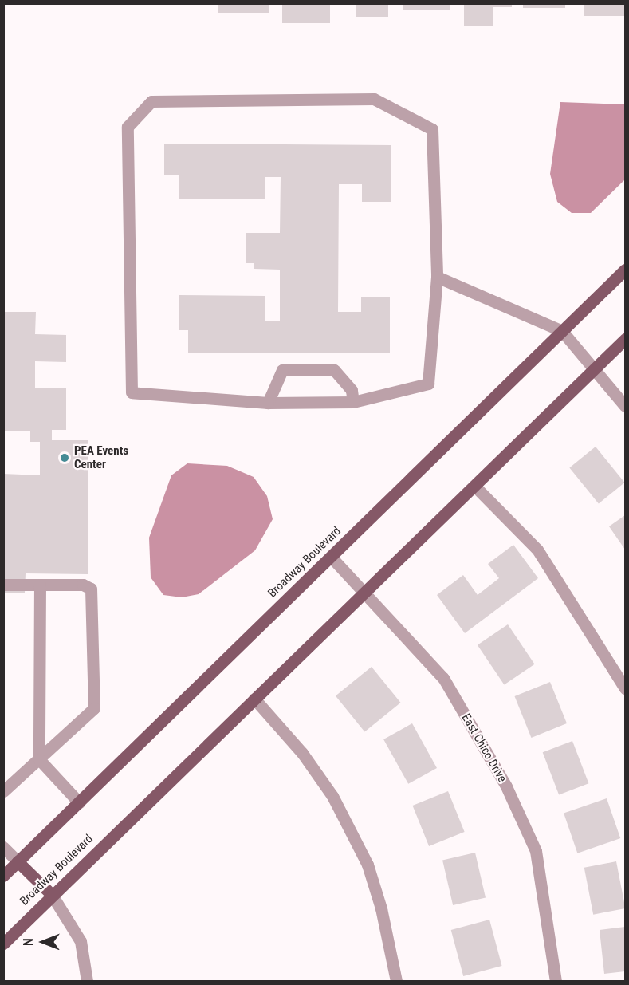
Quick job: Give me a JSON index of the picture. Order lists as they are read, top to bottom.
{
  "streets": {
    "main road": ["Broadway Boulevard"],
    "street": ["East Chico Drive"]
  },
  "crossings": [
    ["Broadway Boulevard", "East Chico Drive"]
  ],
  "places": ["PEA Events Center"],
  "north": "left"
}
